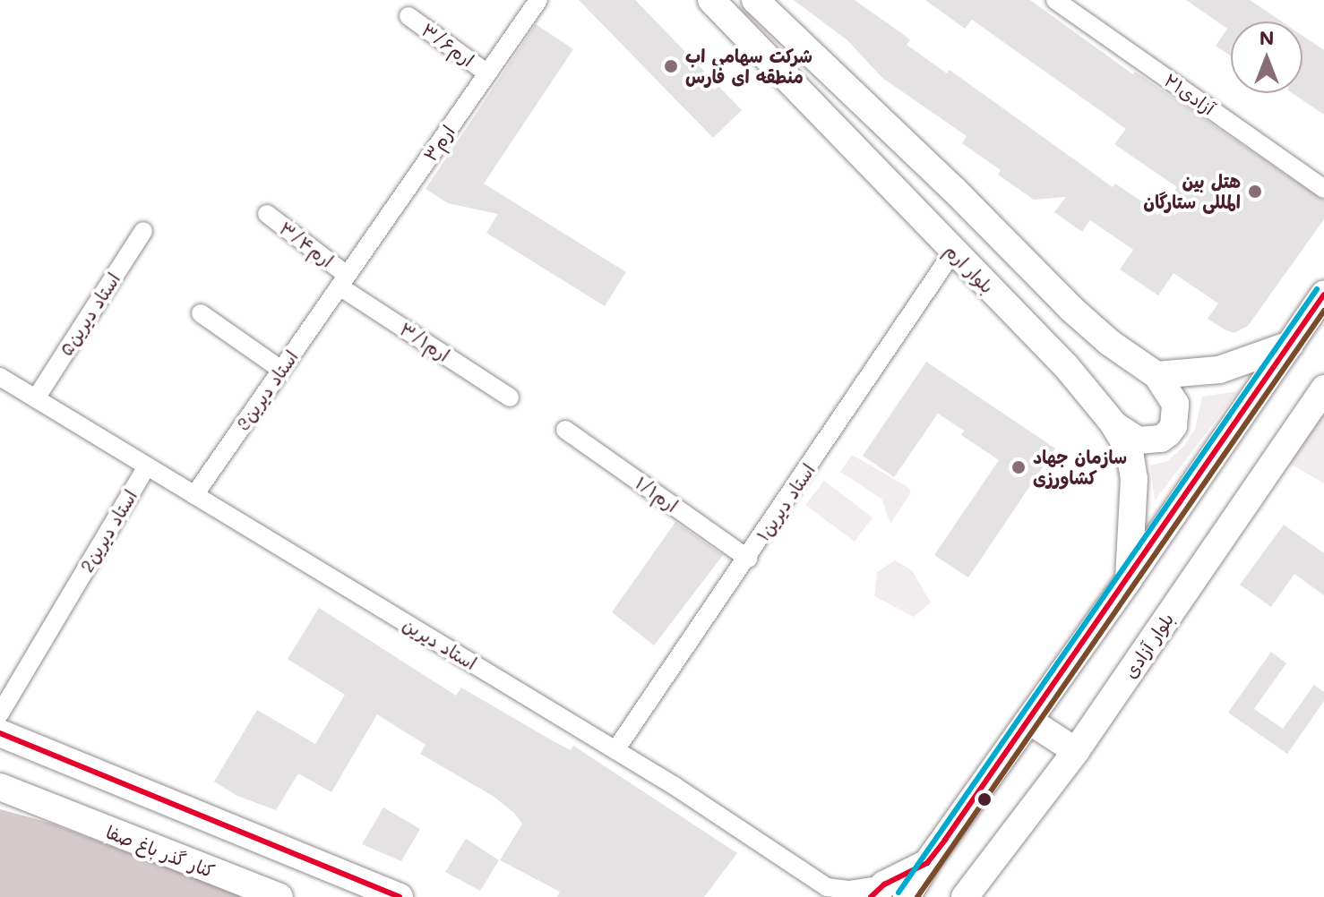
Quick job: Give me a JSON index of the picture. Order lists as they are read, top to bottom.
{
  "streets": {
    "main road": ["بلوار ارم", "بلوار آزادی", "کنار گذر باغ صفا"],
    "street": [
      "۳/۶ارم",
      "آزادی۲۱",
      "ارم۳",
      "۳/۴ارم",
      "استاد دیرین۵",
      "۳/۱ارم",
      "3استاد دیرین",
      "۱/۱ارم",
      "استاد دیرین۱",
      "2استاد دیرین",
      "استاد دیرین"
    ]
  },
  "crossings": [
    ["۳/۶ارم", "ارم۳"],
    ["ارم۳", "۳/۴ارم"],
    ["ارم۳", "۳/۱ارم"],
    ["ارم۳", "3استاد دیرین"],
    ["۳/۴ارم", "۳/۱ارم"],
    ["۳/۴ارم", "3استاد دیرین"],
    ["بلوار ارم", "استاد دیرین۱"],
    ["استاد دیرین۵", "استاد دیرین"],
    ["۳/۱ارم", "3استاد دیرین"],
    ["3استاد دیرین", "استاد دیرین"],
    ["۱/۱ارم", "استاد دیرین۱"],
    ["استاد دیرین۱", "استاد دیرین"],
    ["2استاد دیرین", "استاد دیرین"]
  ],
  "places": ["شرکت سهامی اب منطقه ای فارس", "هتل بین المللی ستارگان", "سازمان جهاد کشاورزی"],
  "north": "top"
}
